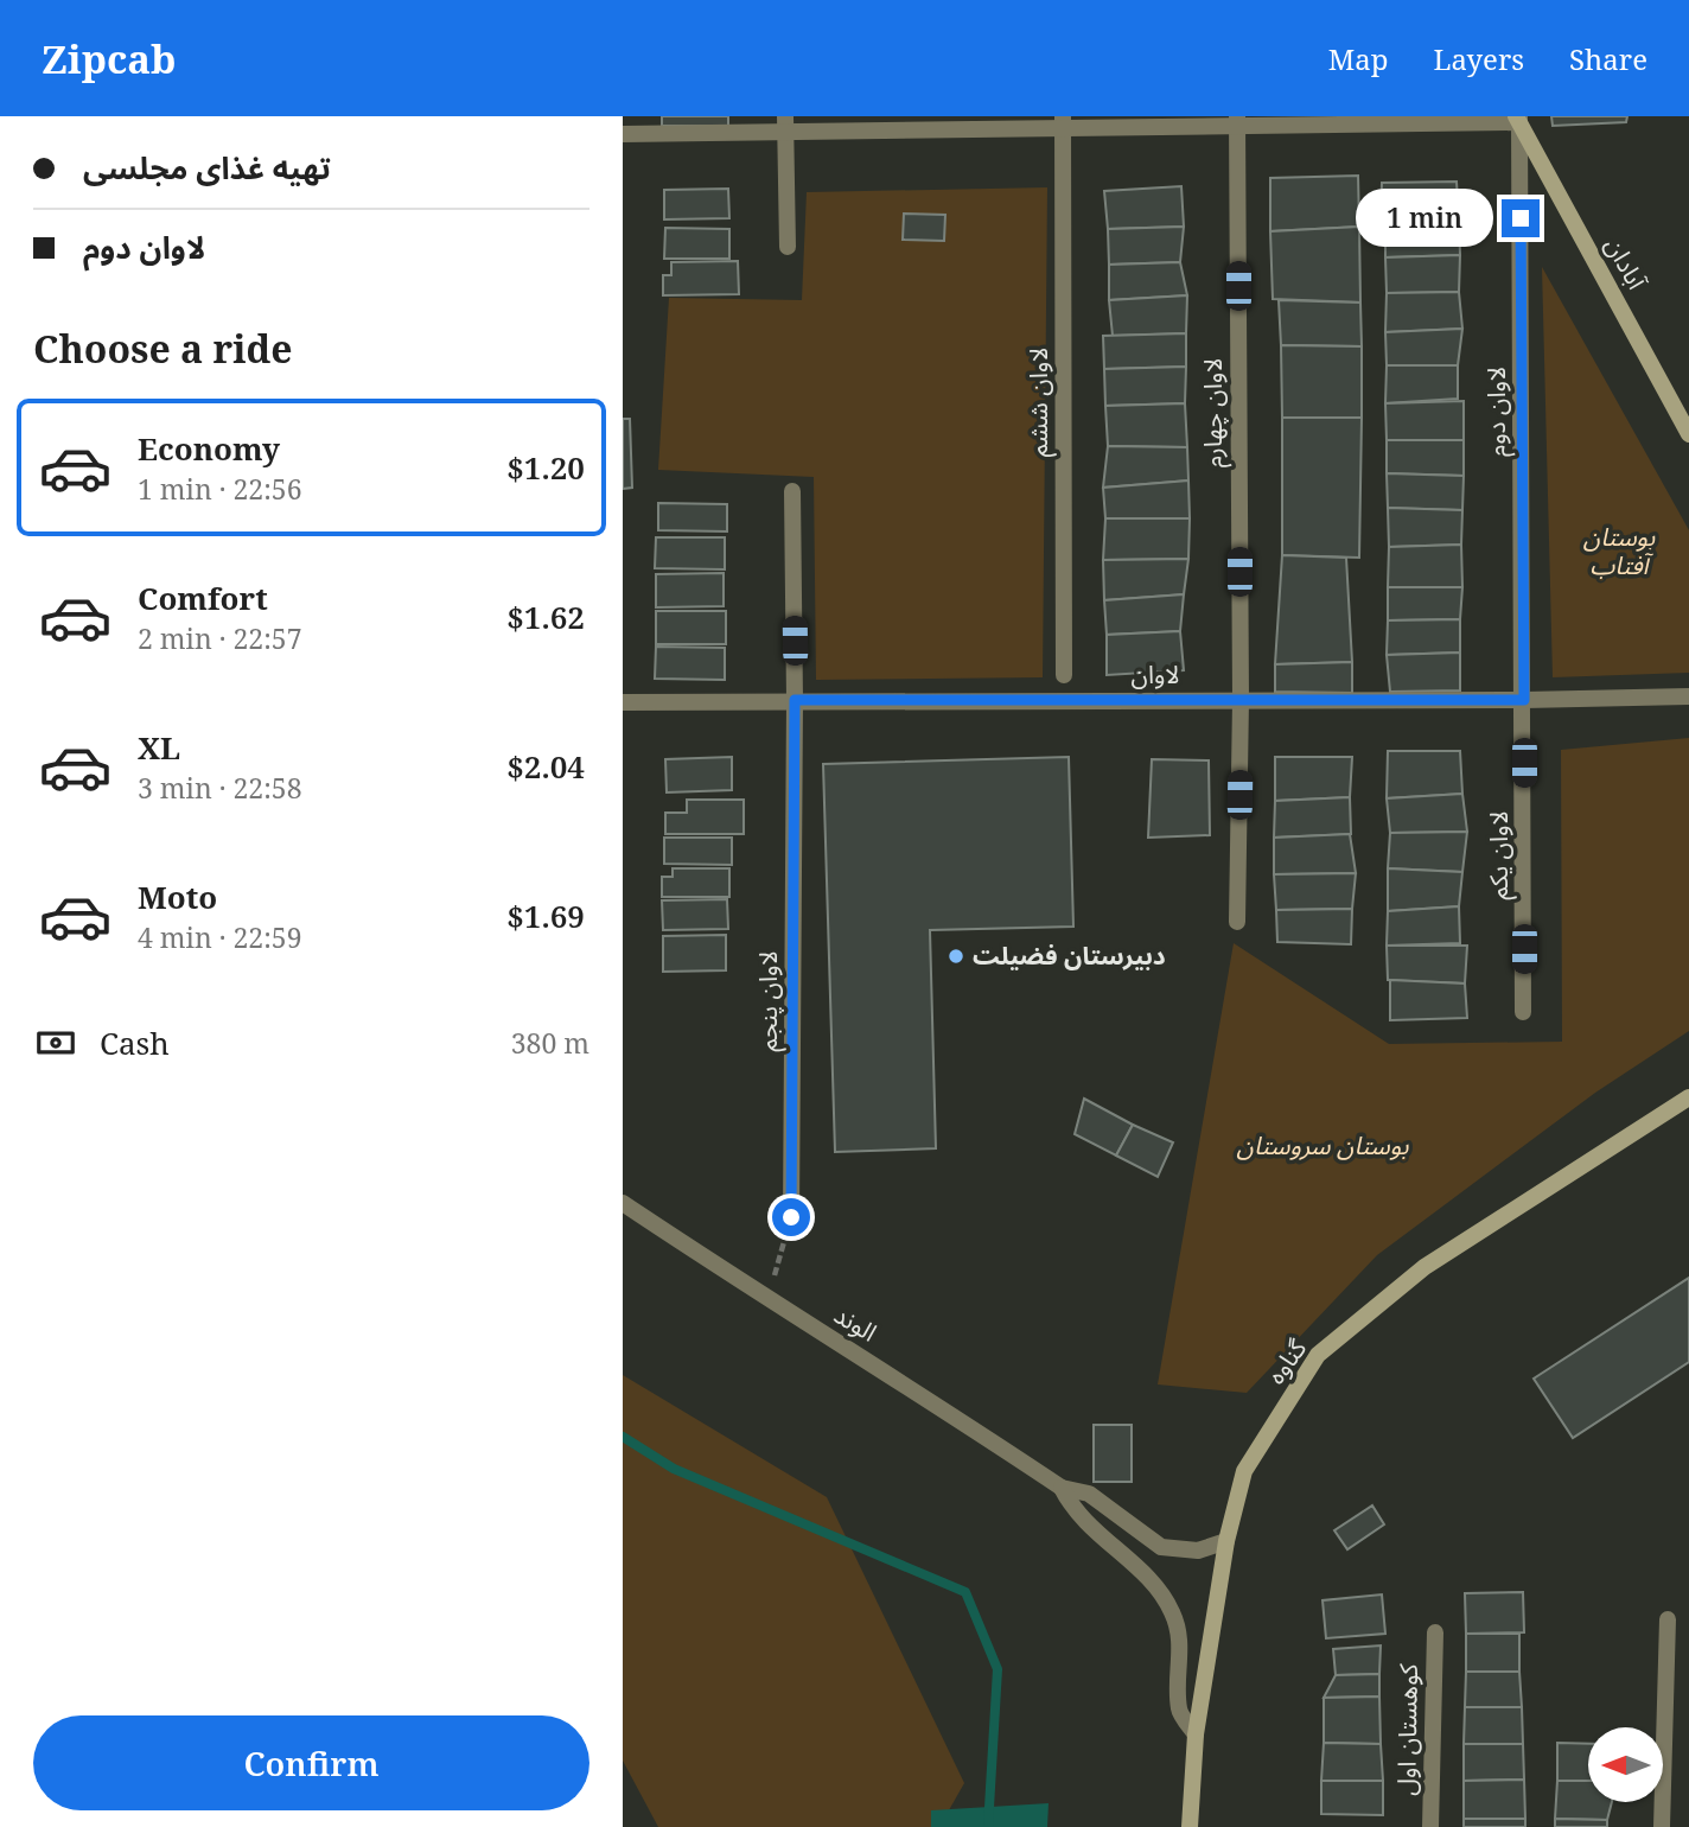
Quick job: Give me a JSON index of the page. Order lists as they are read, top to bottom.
{
  "streets": {
    "main road": ["آبادان", "گناوه"],
    "street": [
      "لاوان ششم",
      "لاوان دوم",
      "لاوان چهارم",
      "لاوان",
      "لاوان یکم",
      "لاوان پنجم",
      "الوند",
      "کوهستان اول"
    ]
  },
  "crossings": [
    ["آبادان", "لاوان دوم"],
    ["لاوان دوم", "لاوان"],
    ["لاوان دوم", "لاوان یکم"],
    ["لاوان چهارم", "لاوان"],
    ["لاوان", "لاوان یکم"],
    ["لاوان", "لاوان پنجم"]
  ],
  "parks": ["بوستان آفتاب", "بوستان سروستان"],
  "places": ["دبیرستان فضیلت"],
  "north": "left",
  "page": {
    "header": "Zipcab",
    "nav": ["Map", "Layers", "Share"],
    "banner": ["تهیه غذای مجلسی", "لاوان دوم"],
    "bubble": "1 min",
    "heading": "Choose a ride",
    "list": [
      {
        "name": "Economy",
        "note": "1 min · 22:56",
        "value": "$1.20"
      },
      {
        "name": "Comfort",
        "note": "2 min · 22:57",
        "value": "$1.62"
      },
      {
        "name": "XL",
        "note": "3 min · 22:58",
        "value": "$2.04"
      },
      {
        "name": "Moto",
        "note": "4 min · 22:59",
        "value": "$1.69"
      }
    ],
    "pay": ["Cash", "380 m"],
    "buttons": "Confirm"
  }
}
